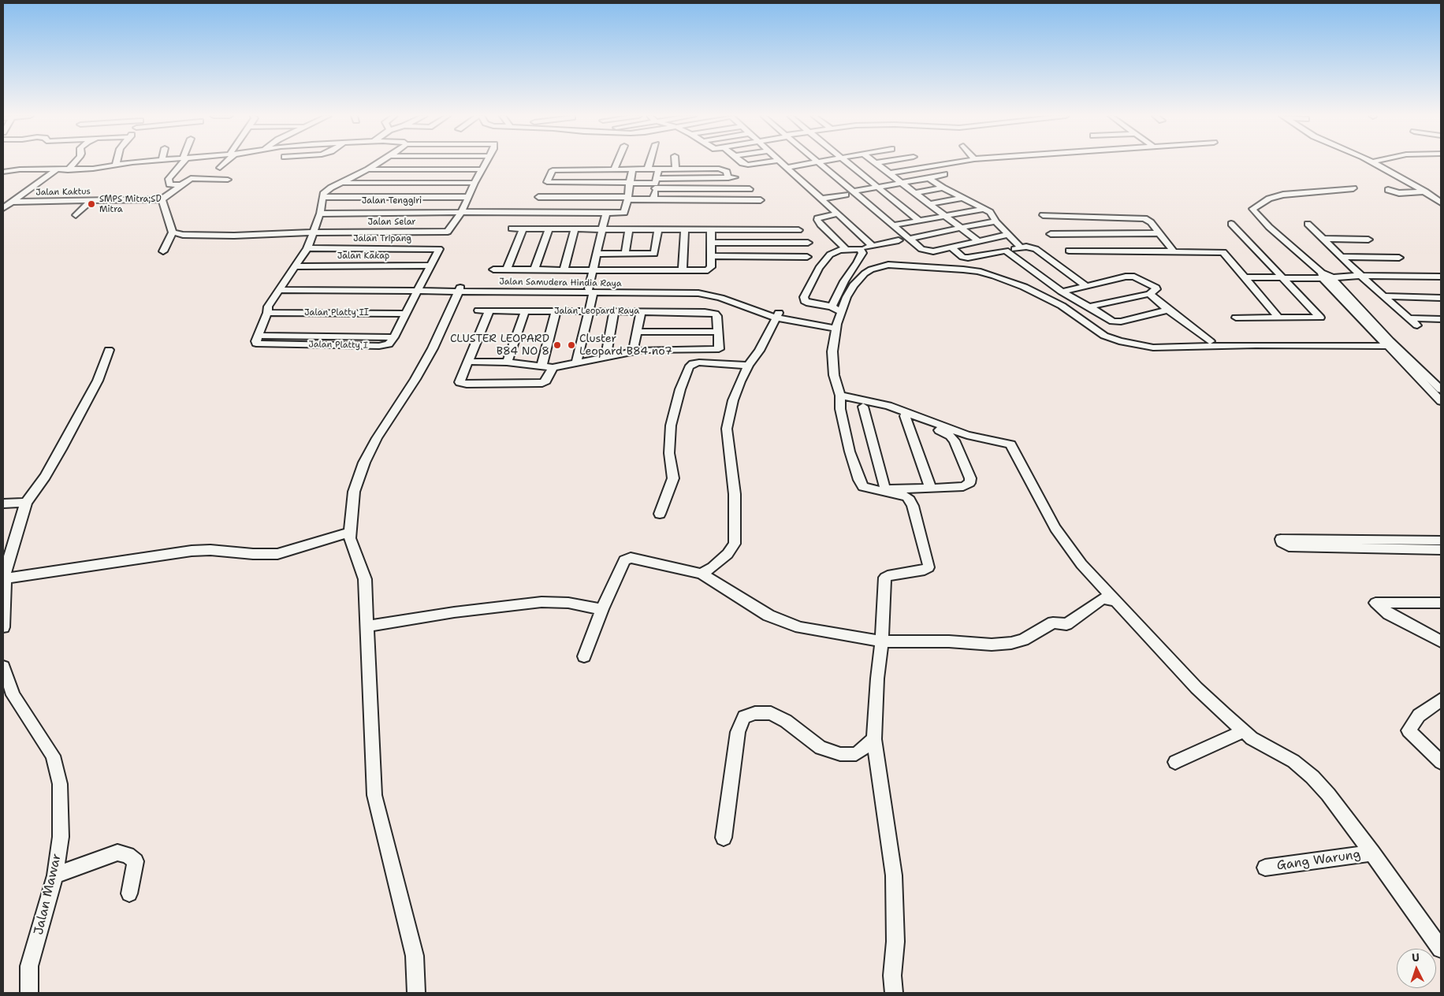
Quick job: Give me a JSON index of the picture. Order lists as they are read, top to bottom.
{
  "streets": {
    "street": [
      "Jalan Kaktus",
      "Jalan Tenggiri",
      "Jalan Selar",
      "Jalan Tripang",
      "Jalan Kakap",
      "Jalan Samudera Hindia Raya",
      "Jalan Leopard Raya",
      "Jalan Platty II",
      "Gang Warung",
      "Jalan Mawar"
    ]
  },
  "crossings": [
    ["Jalan Selar", "Jalan Tripang"]
  ],
  "places": ["SMPS Mitra;SD Mitra", "CLUSTER LEOPARD B84 NO 8", "Cluster Leopard B84 no7"],
  "north": "top"
}
